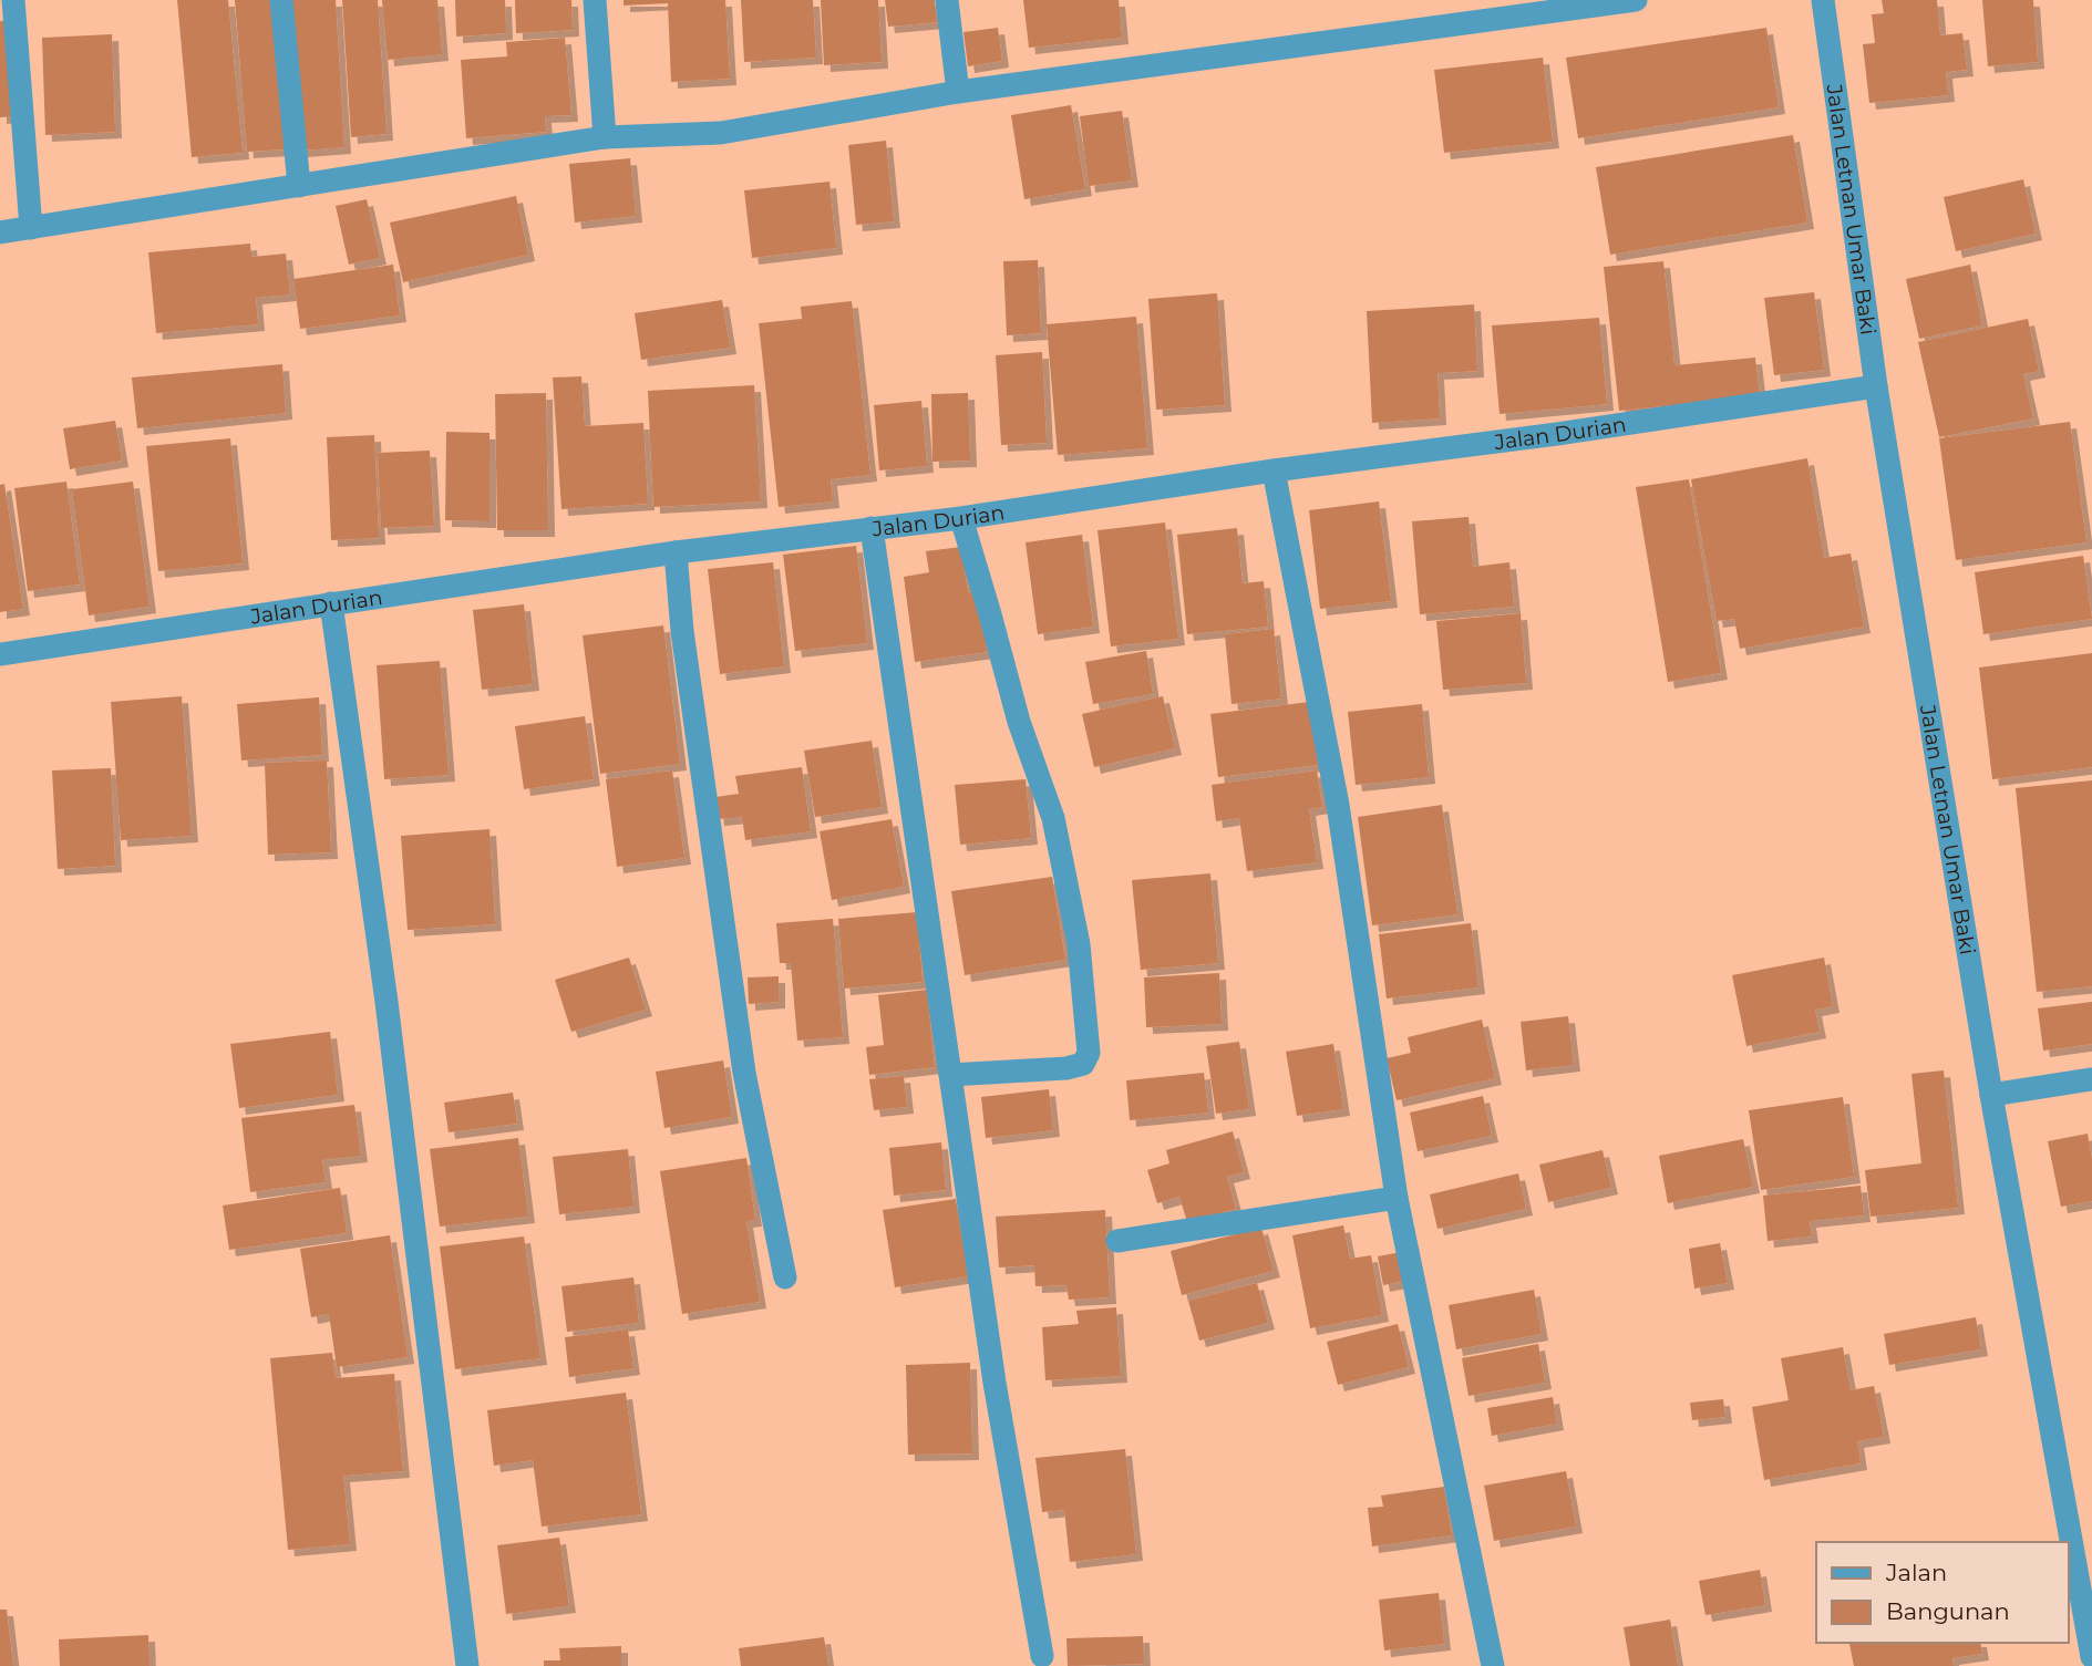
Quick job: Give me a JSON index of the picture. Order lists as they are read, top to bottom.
{
  "streets": {
    "street": ["Jalan Letnan Umar Baki", "Jalan Durian"]
  },
  "crossings": [
    ["Jalan Letnan Umar Baki", "Jalan Durian"]
  ],
  "legend": ["Jalan", "Bangunan"]
}
